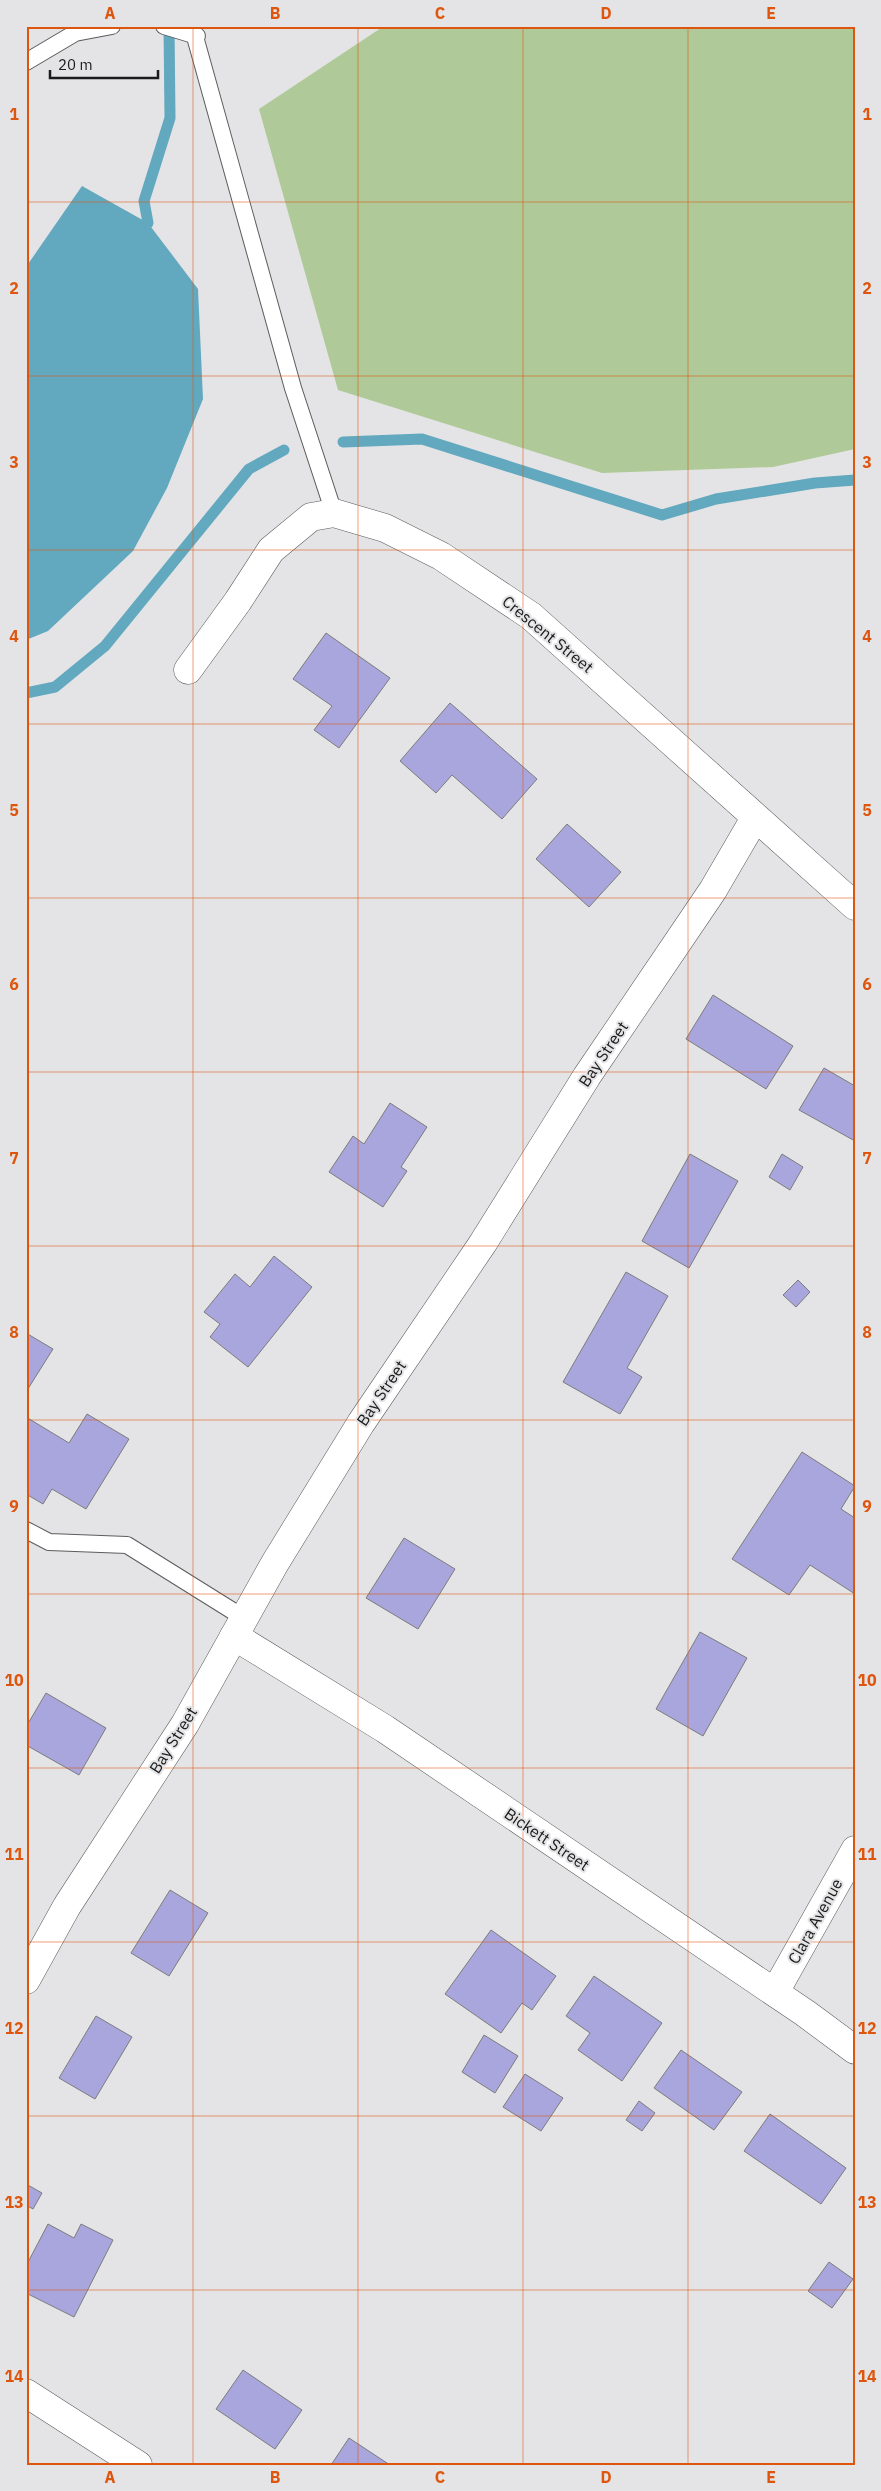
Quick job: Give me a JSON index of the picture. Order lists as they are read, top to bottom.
{
  "streets": {
    "street": [
      "Crescent Street",
      "Bay Street",
      "Bickett Street",
      "Clara Avenue"
    ]
  },
  "crossings": [
    ["Crescent Street", "Bay Street"],
    ["Bay Street", "Bickett Street"],
    ["Bickett Street", "Clara Avenue"]
  ],
  "scale_bar": "20 m",
  "grid": {
    "columns": [
      "A",
      "B",
      "C",
      "D",
      "E"
    ],
    "rows": [
      "1",
      "2",
      "3",
      "4",
      "5",
      "6",
      "7",
      "8",
      "9",
      "10",
      "11",
      "12",
      "13",
      "14"
    ]
  }
}
